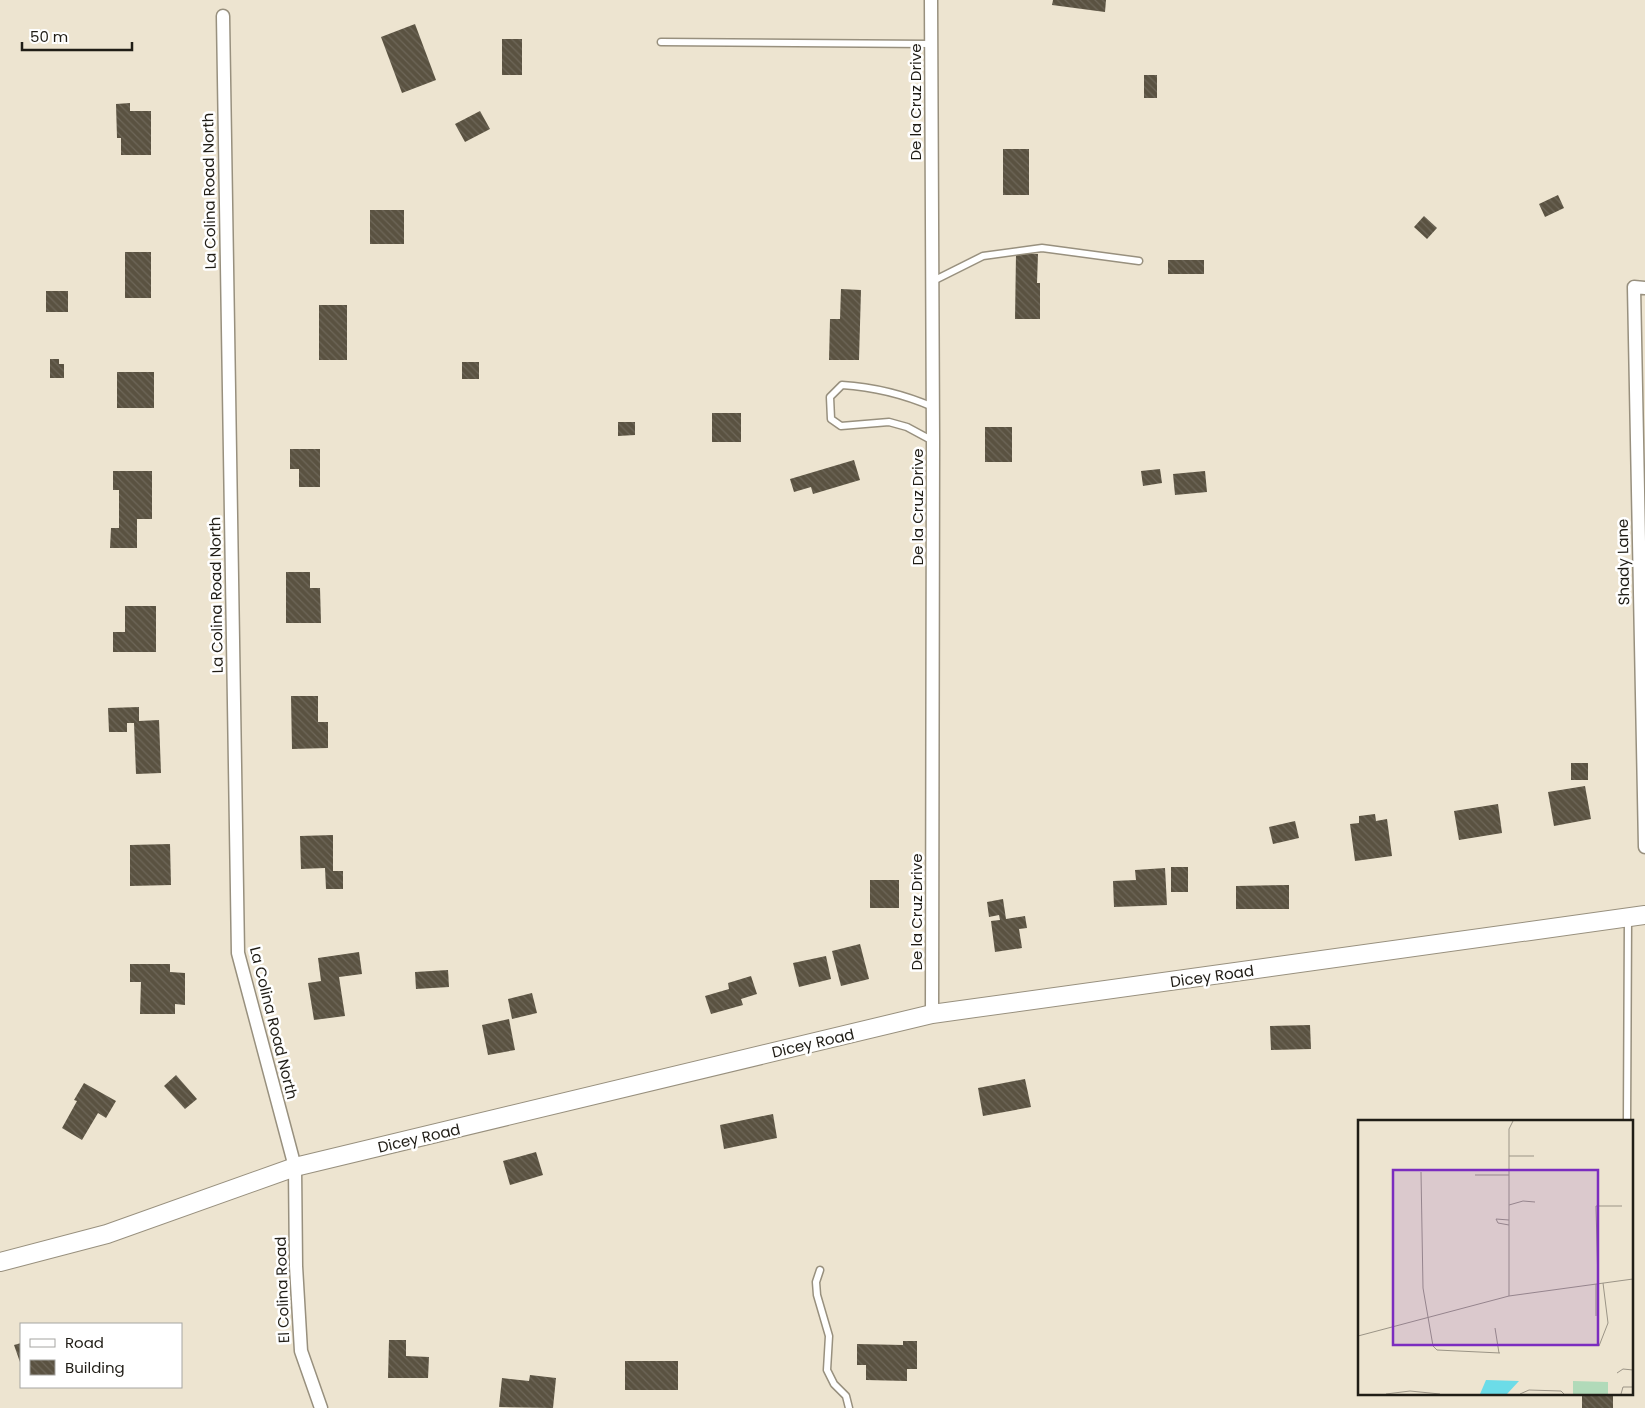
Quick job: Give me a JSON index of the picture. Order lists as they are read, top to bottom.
{
  "streets": {
    "street": [
      "De la Cruz Drive",
      "La Colina Road North",
      "Shady Lane",
      "Dicey Road",
      "El Colina Road"
    ]
  },
  "crossings": [
    ["De la Cruz Drive", "Dicey Road"],
    ["La Colina Road North", "Dicey Road"],
    ["La Colina Road North", "El Colina Road"],
    ["Dicey Road", "El Colina Road"]
  ],
  "legend": ["Road", "Building"],
  "scale_bar": "50 m"
}
